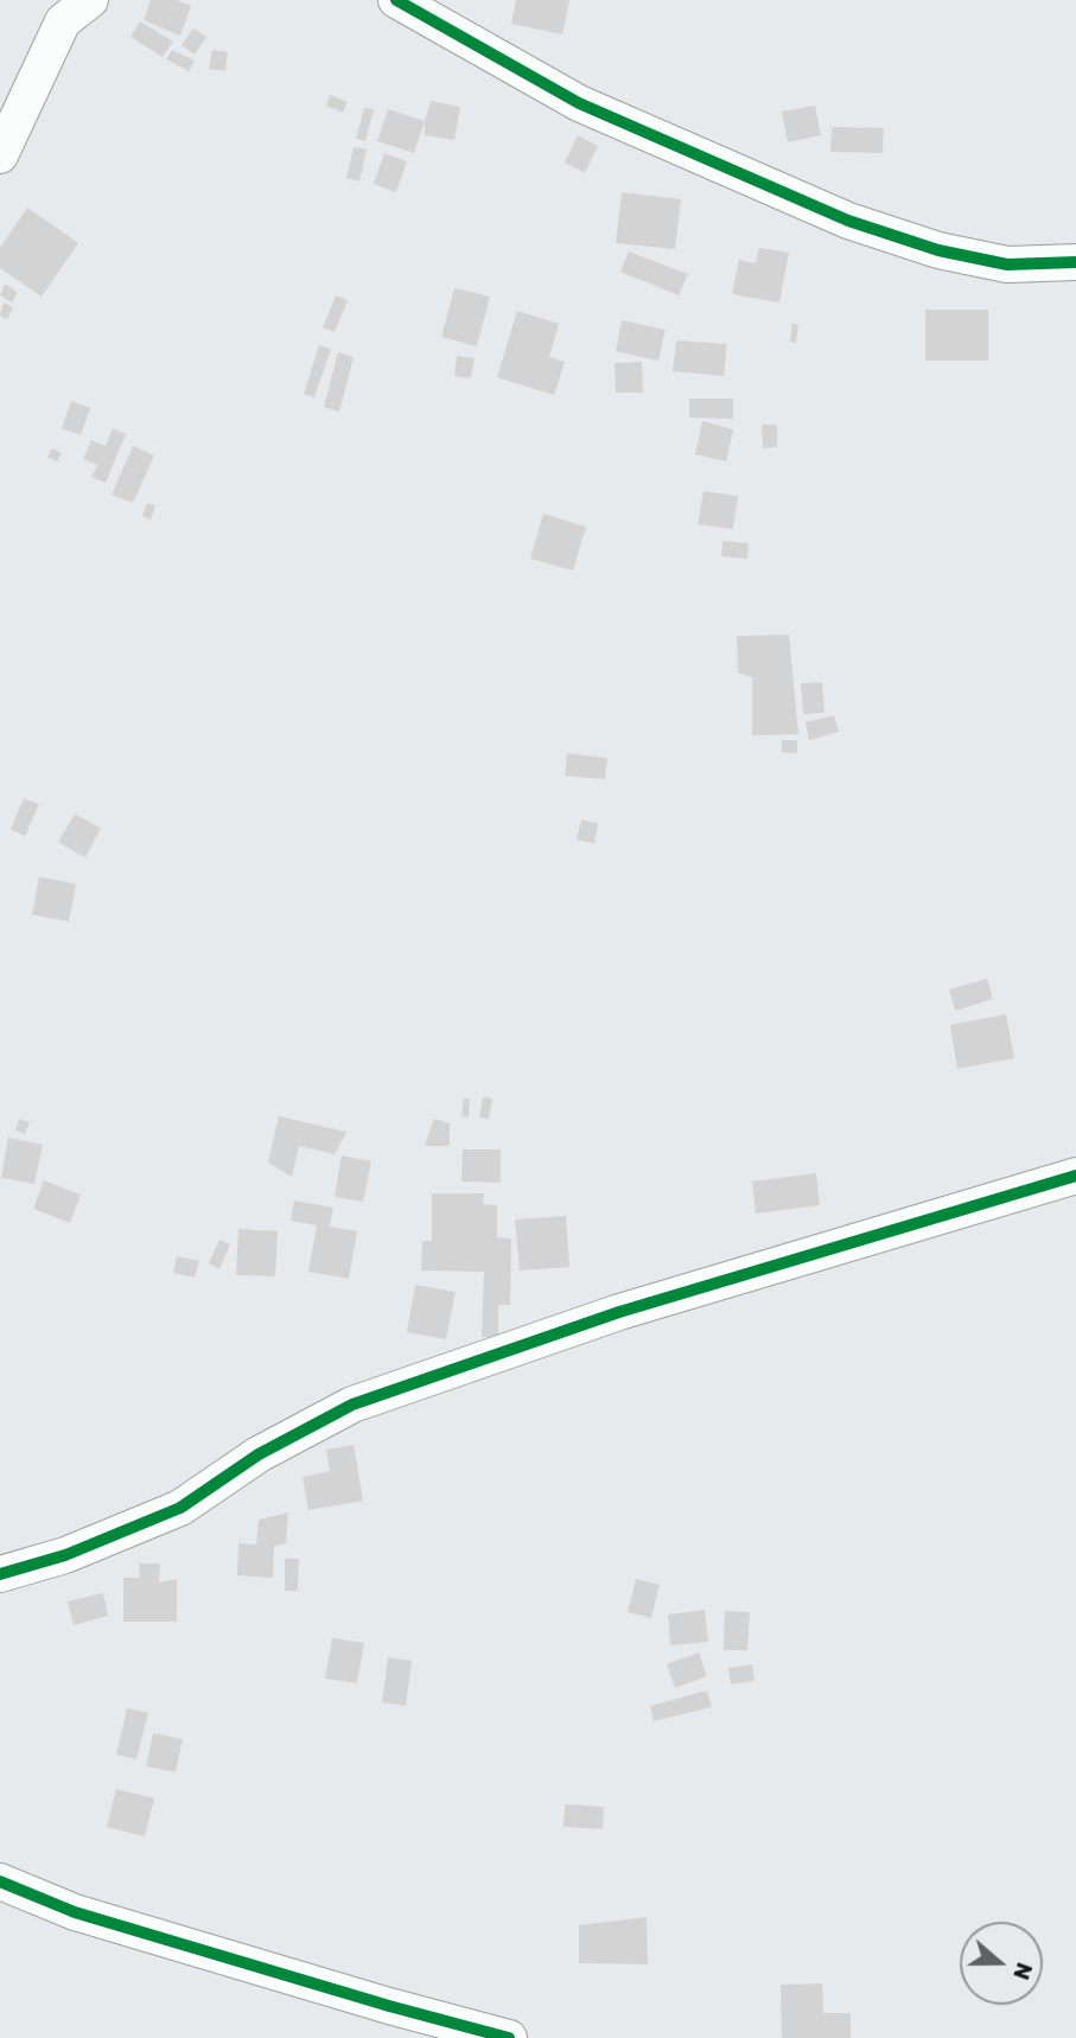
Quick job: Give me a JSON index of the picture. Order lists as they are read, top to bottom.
{
  "north": "right"
}
